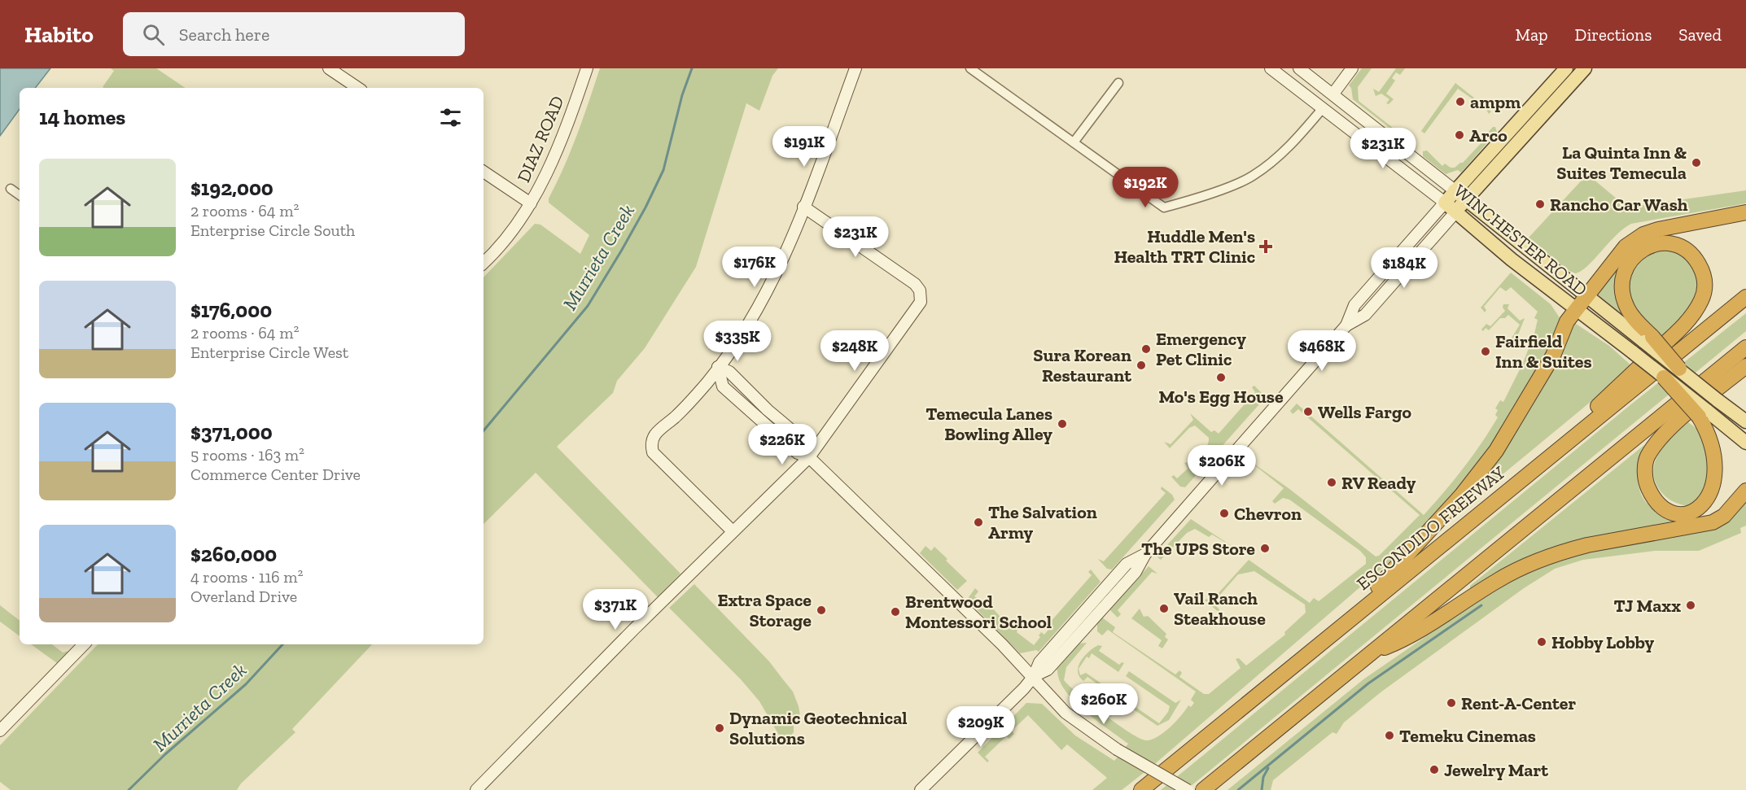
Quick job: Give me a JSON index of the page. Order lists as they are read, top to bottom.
{
  "streets": {
    "highway": ["ESCONDIDO FREEWAY"],
    "main road": ["DIAZ ROAD", "WINCHESTER ROAD"]
  },
  "water": ["Murrieta Creek"],
  "places": {
    "other": [
      "ampm",
      "Arco",
      "La Quinta Inn & Suites Temecula",
      "Rancho Car Wash",
      "Emergency Pet Clinic",
      "Fairfield Inn & Suites",
      "Sura Korean Restaurant",
      "Mo's Egg House",
      "Wells Fargo",
      "Temecula Lanes Bowling Alley",
      "RV Ready",
      "Chevron",
      "The Salvation Army",
      "The UPS Store",
      "TJ Maxx",
      "Vail Ranch Steakhouse",
      "Extra Space Storage",
      "Brentwood Montessori School",
      "Hobby Lobby",
      "Rent-A-Center",
      "Dynamic Geotechnical Solutions",
      "Temeku Cinemas",
      "Jewelry Mart"
    ],
    "health": ["Huddle Men's Health TRT Clinic"]
  },
  "page": {
    "header": "Habito",
    "search": "Search here",
    "nav": ["Map", "Directions", "Saved"],
    "heading": "14 homes",
    "price": [
      "$191K",
      "$231K",
      "$192K",
      "$231K",
      "$176K",
      "$184K",
      "$335K",
      "$248K",
      "$468K",
      "$226K",
      "$206K",
      "$371K",
      "$260K",
      "$209K"
    ],
    "list": [
      {
        "name": "$192,000",
        "note": "2 rooms · 64 m² · Enterprise Circle South"
      },
      {
        "name": "$176,000",
        "note": "2 rooms · 64 m² · Enterprise Circle West"
      },
      {
        "name": "$371,000",
        "note": "5 rooms · 163 m² · Commerce Center Drive"
      },
      {
        "name": "$260,000",
        "note": "4 rooms · 116 m² · Overland Drive"
      }
    ]
  }
}
